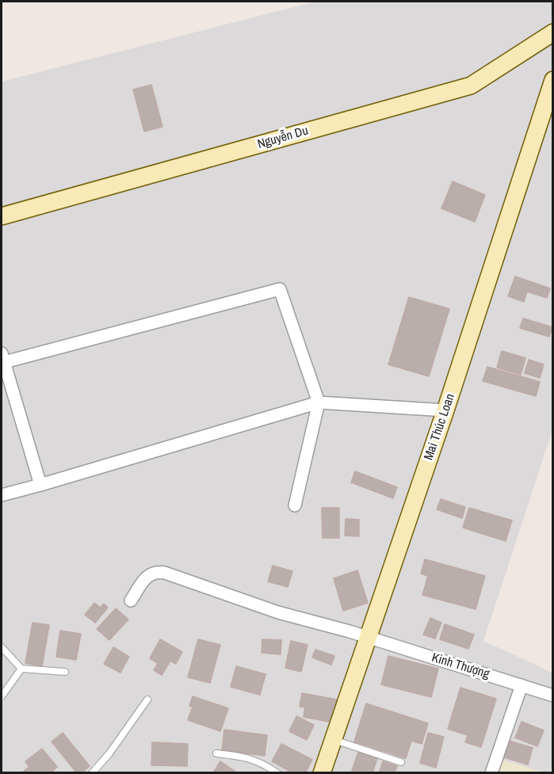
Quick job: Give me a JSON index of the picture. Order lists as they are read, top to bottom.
{
  "streets": {
    "main road": ["Nguyễn Du", "Mai Thúc Loan"],
    "street": ["Kinh Thượng"]
  },
  "crossings": [
    ["Mai Thúc Loan", "Kinh Thượng"]
  ]
}
